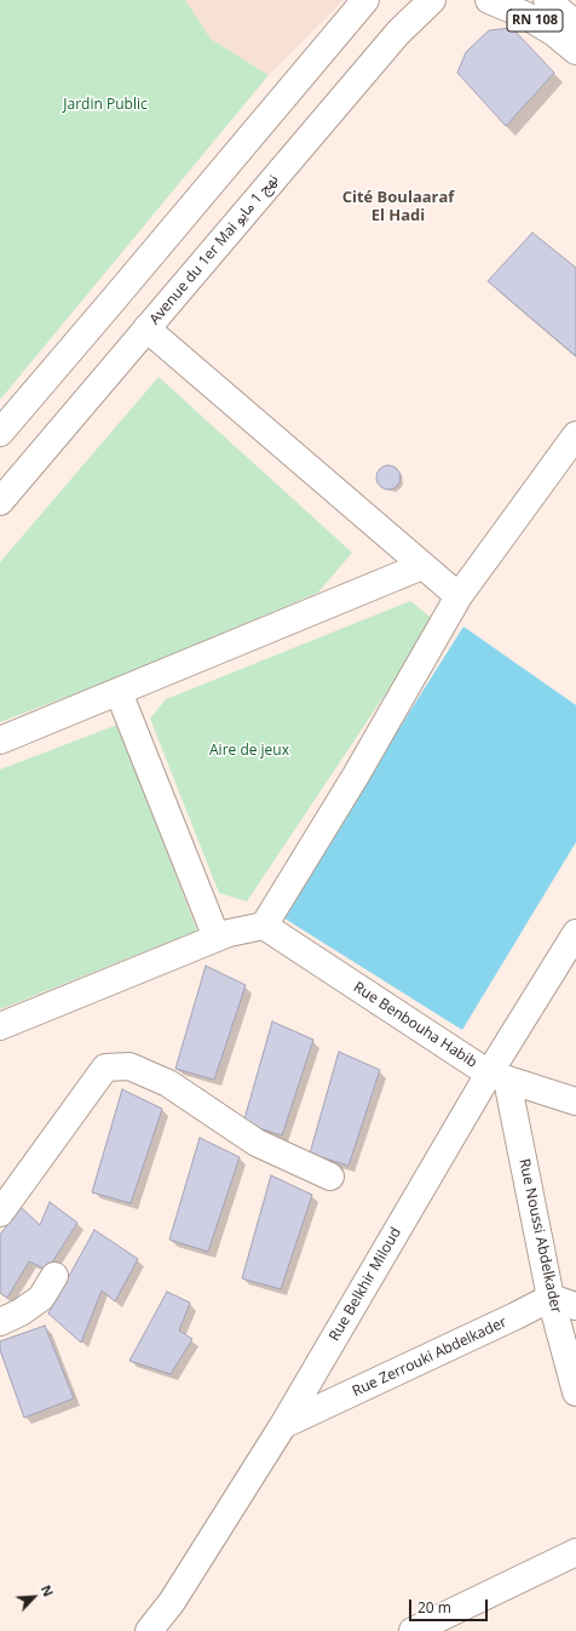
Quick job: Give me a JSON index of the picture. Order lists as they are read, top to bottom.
{
  "streets": {
    "street": [
      "RN 108",
      "Avenue du 1er Mai نهج 1 مايو",
      "Rue Benbouha Habib",
      "Rue Noussi Abdelkader",
      "Rue Belkhir Miloud",
      "Rue Zerrouki Abdelkader"
    ]
  },
  "crossings": [
    ["Rue Benbouha Habib", "Rue Noussi Abdelkader"],
    ["Rue Benbouha Habib", "Rue Belkhir Miloud"],
    ["Rue Noussi Abdelkader", "Rue Belkhir Miloud"],
    ["Rue Noussi Abdelkader", "Rue Zerrouki Abdelkader"],
    ["Rue Belkhir Miloud", "Rue Zerrouki Abdelkader"]
  ],
  "districts": ["Cité Boulaaraf El Hadi"],
  "parks": ["Jardin Public", "Aire de jeux"],
  "scale_bar": "20 m",
  "north": "top right"
}
